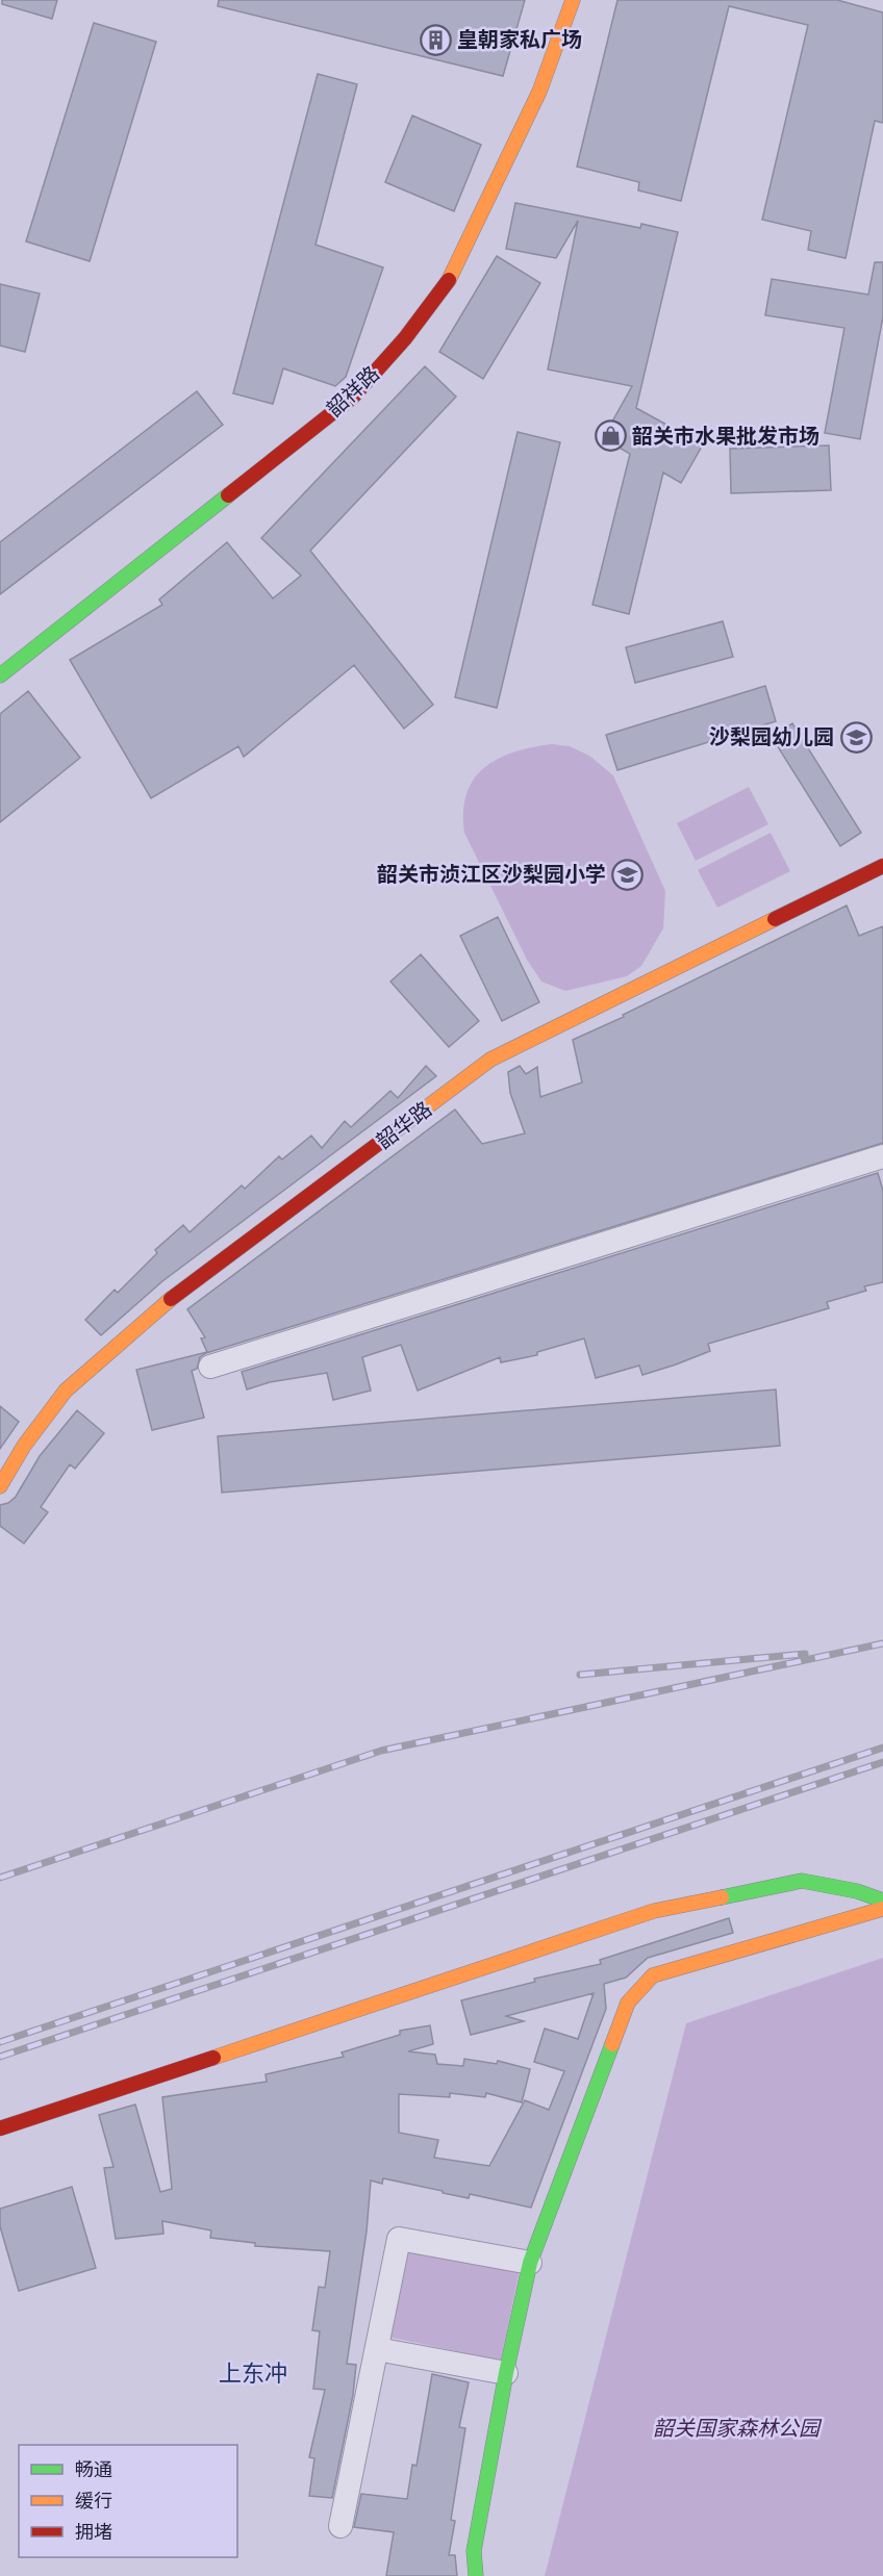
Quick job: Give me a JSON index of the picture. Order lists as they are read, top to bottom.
{
  "streets": {
    "street": ["韶祥路", "韶华路"]
  },
  "districts": ["上东冲"],
  "parks": ["韶关国家森林公园"],
  "places": {
    "building": ["皇朝家私广场"],
    "shop": ["韶关市水果批发市场"],
    "school or university": ["沙梨园幼儿园", "韶关市浈江区沙梨园小学"]
  },
  "legend": ["畅通", "缓行", "拥堵"]
}
